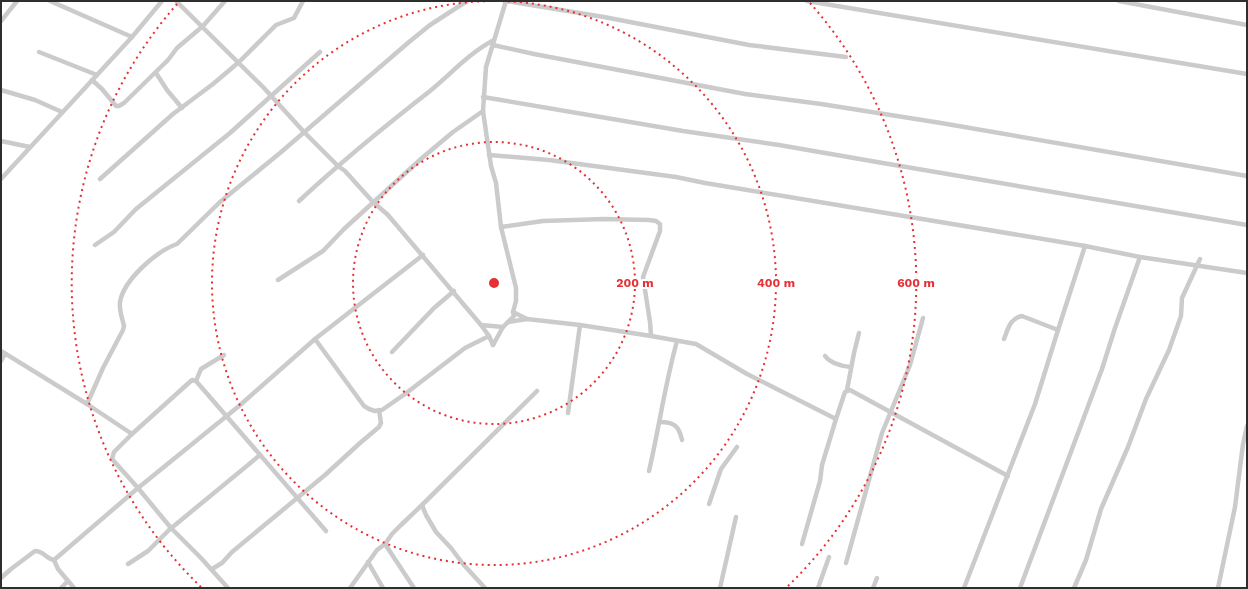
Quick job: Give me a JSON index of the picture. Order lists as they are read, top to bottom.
{
  "rings": ["200 m", "400 m", "600 m"]
}
